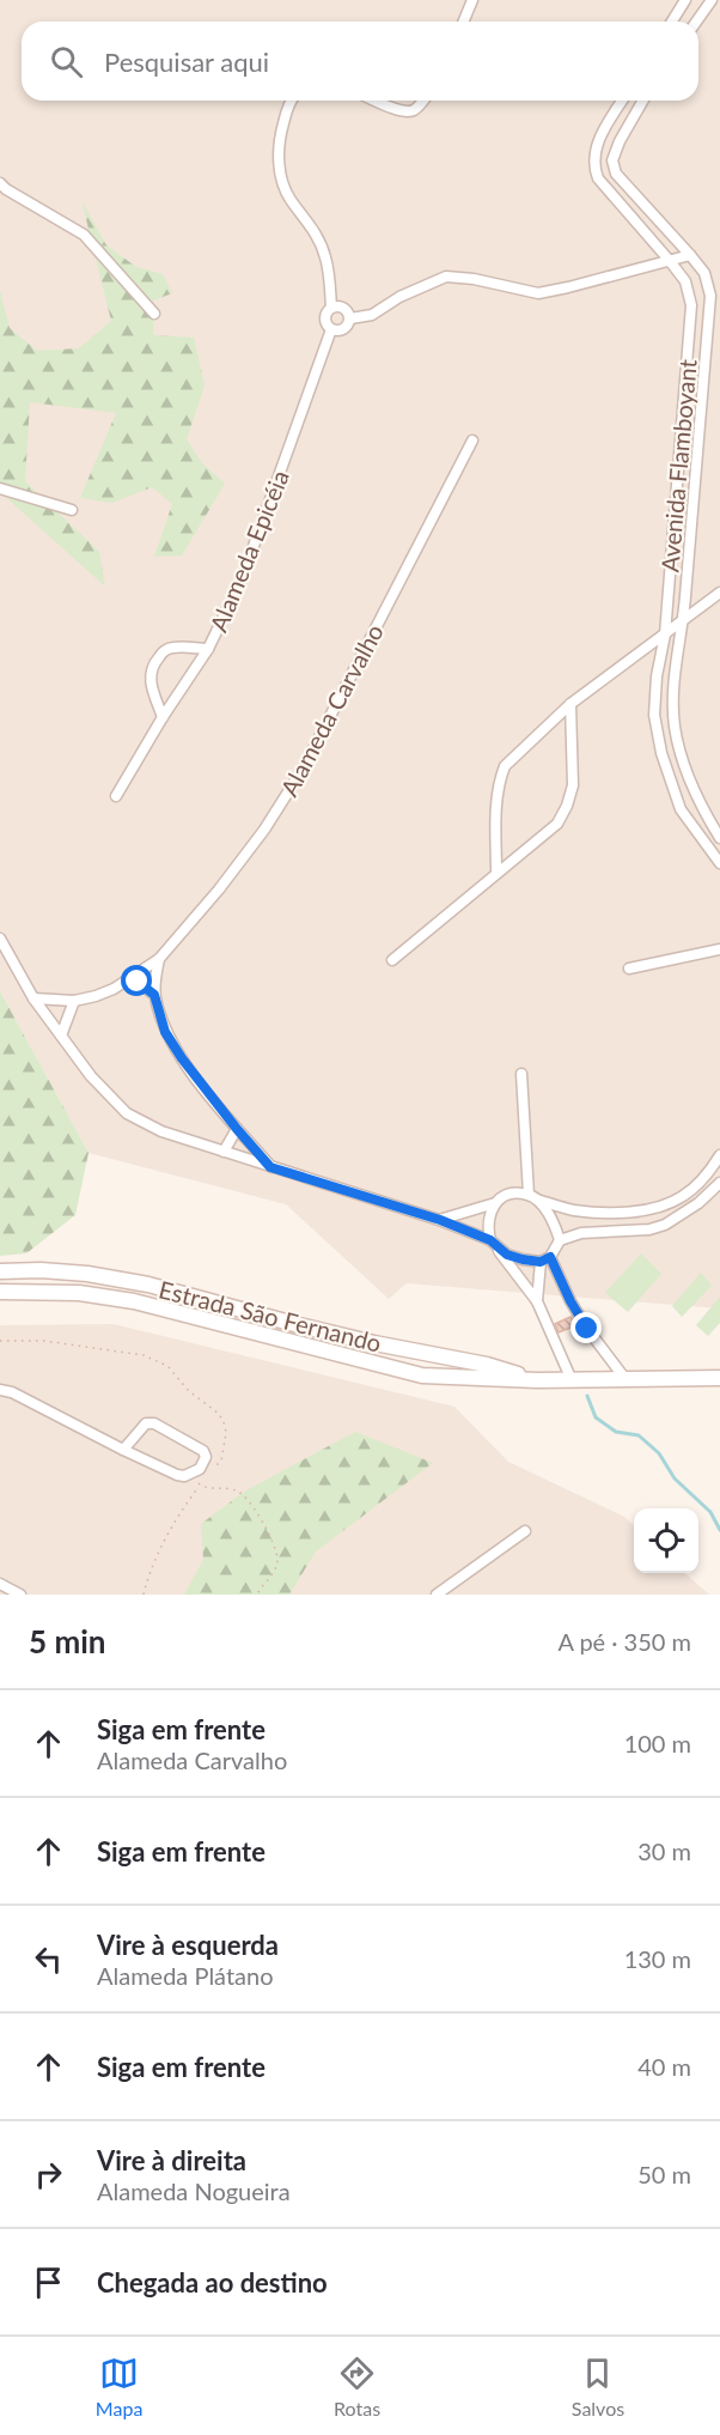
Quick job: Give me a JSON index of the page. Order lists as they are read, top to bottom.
{
  "streets": {
    "main road": ["Estrada São Fernando"],
    "street": ["Avenida Flamboyant", "Alameda Epicéia", "Alameda Carvalho"]
  },
  "page": {
    "search": "Pesquisar aqui",
    "heading": ["5 min", "A pé · 350 m"],
    "list": [
      ["Siga em frente", "Alameda Carvalho", "100 m"],
      ["Siga em frente", "30 m"],
      ["Vire à esquerda", "Alameda Plátano", "130 m"],
      ["Siga em frente", "40 m"],
      ["Vire à direita", "Alameda Nogueira", "50 m"],
      "Chegada ao destino"
    ],
    "nav": ["Mapa", "Rotas", "Salvos"]
  }
}
